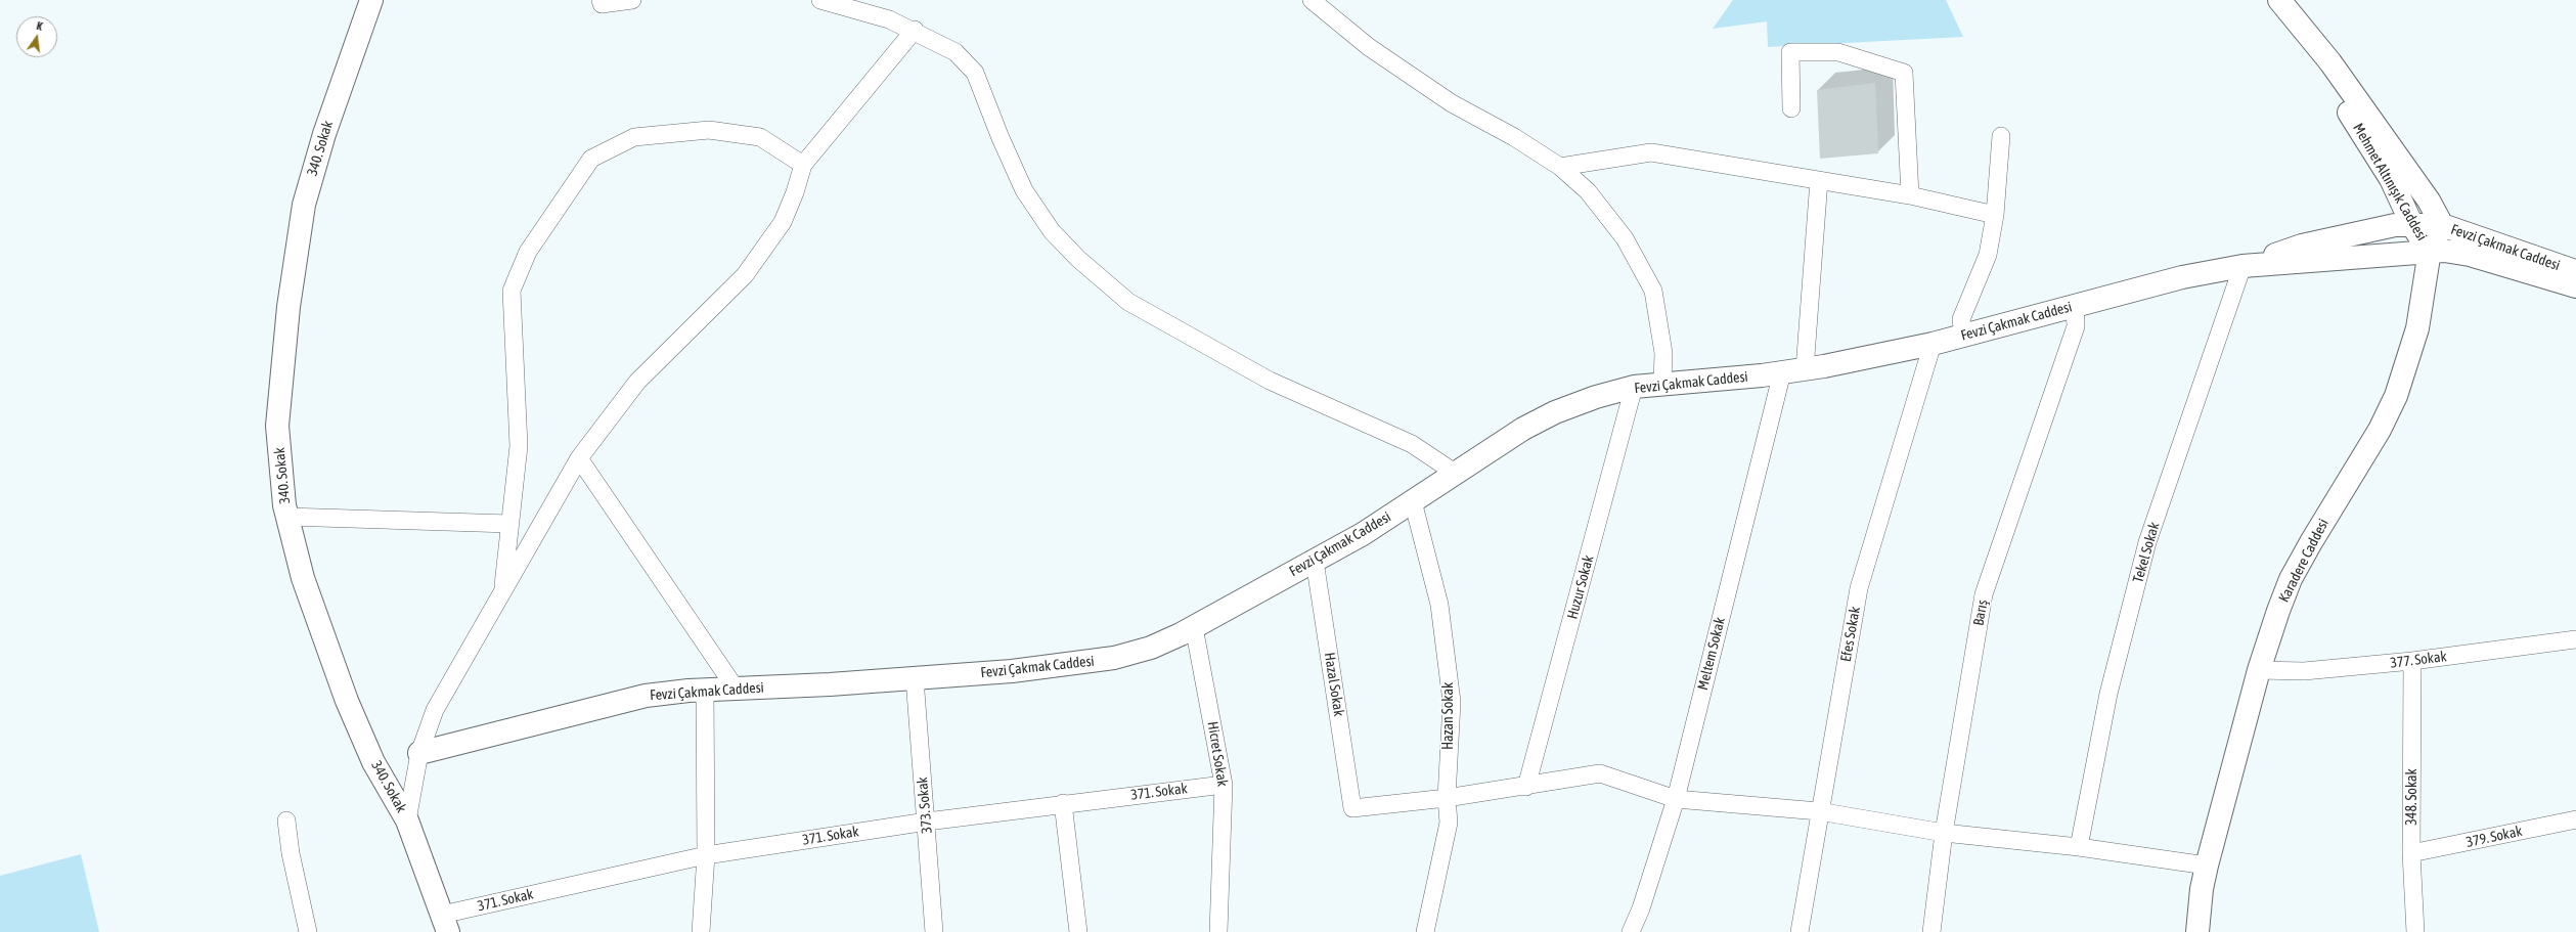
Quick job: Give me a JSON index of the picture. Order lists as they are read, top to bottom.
{
  "streets": {
    "street": [
      "340. Sokak",
      "Mehmet Altınışık Caddesi",
      "Fevzi Çakmak Caddesi",
      "Tekel Sokak",
      "Karadere Caddesi",
      "Huzur Sokak",
      "Barış",
      "Efes Sokak",
      "Meltem Sokak",
      "377. Sokak",
      "Hazal Sokak",
      "Hazan Sokak",
      "Hicret Sokak",
      "371. Sokak",
      "348. Sokak",
      "373. Sokak",
      "379. Sokak"
    ]
  },
  "crossings": [
    ["340. Sokak", "371. Sokak"],
    ["Mehmet Altınışık Caddesi", "Fevzi Çakmak Caddesi"],
    ["Mehmet Altınışık Caddesi", "Karadere Caddesi"],
    ["Fevzi Çakmak Caddesi", "Tekel Sokak"],
    ["Fevzi Çakmak Caddesi", "Karadere Caddesi"],
    ["Fevzi Çakmak Caddesi", "Huzur Sokak"],
    ["Fevzi Çakmak Caddesi", "Barış"],
    ["Fevzi Çakmak Caddesi", "Efes Sokak"],
    ["Fevzi Çakmak Caddesi", "Meltem Sokak"],
    ["Fevzi Çakmak Caddesi", "Hazal Sokak"],
    ["Fevzi Çakmak Caddesi", "Hazan Sokak"],
    ["Fevzi Çakmak Caddesi", "Hicret Sokak"],
    ["Fevzi Çakmak Caddesi", "373. Sokak"],
    ["Karadere Caddesi", "377. Sokak"],
    ["377. Sokak", "348. Sokak"],
    ["Hazal Sokak", "Hazan Sokak"],
    ["Hicret Sokak", "371. Sokak"],
    ["371. Sokak", "373. Sokak"],
    ["348. Sokak", "379. Sokak"]
  ],
  "north": "top"
}
